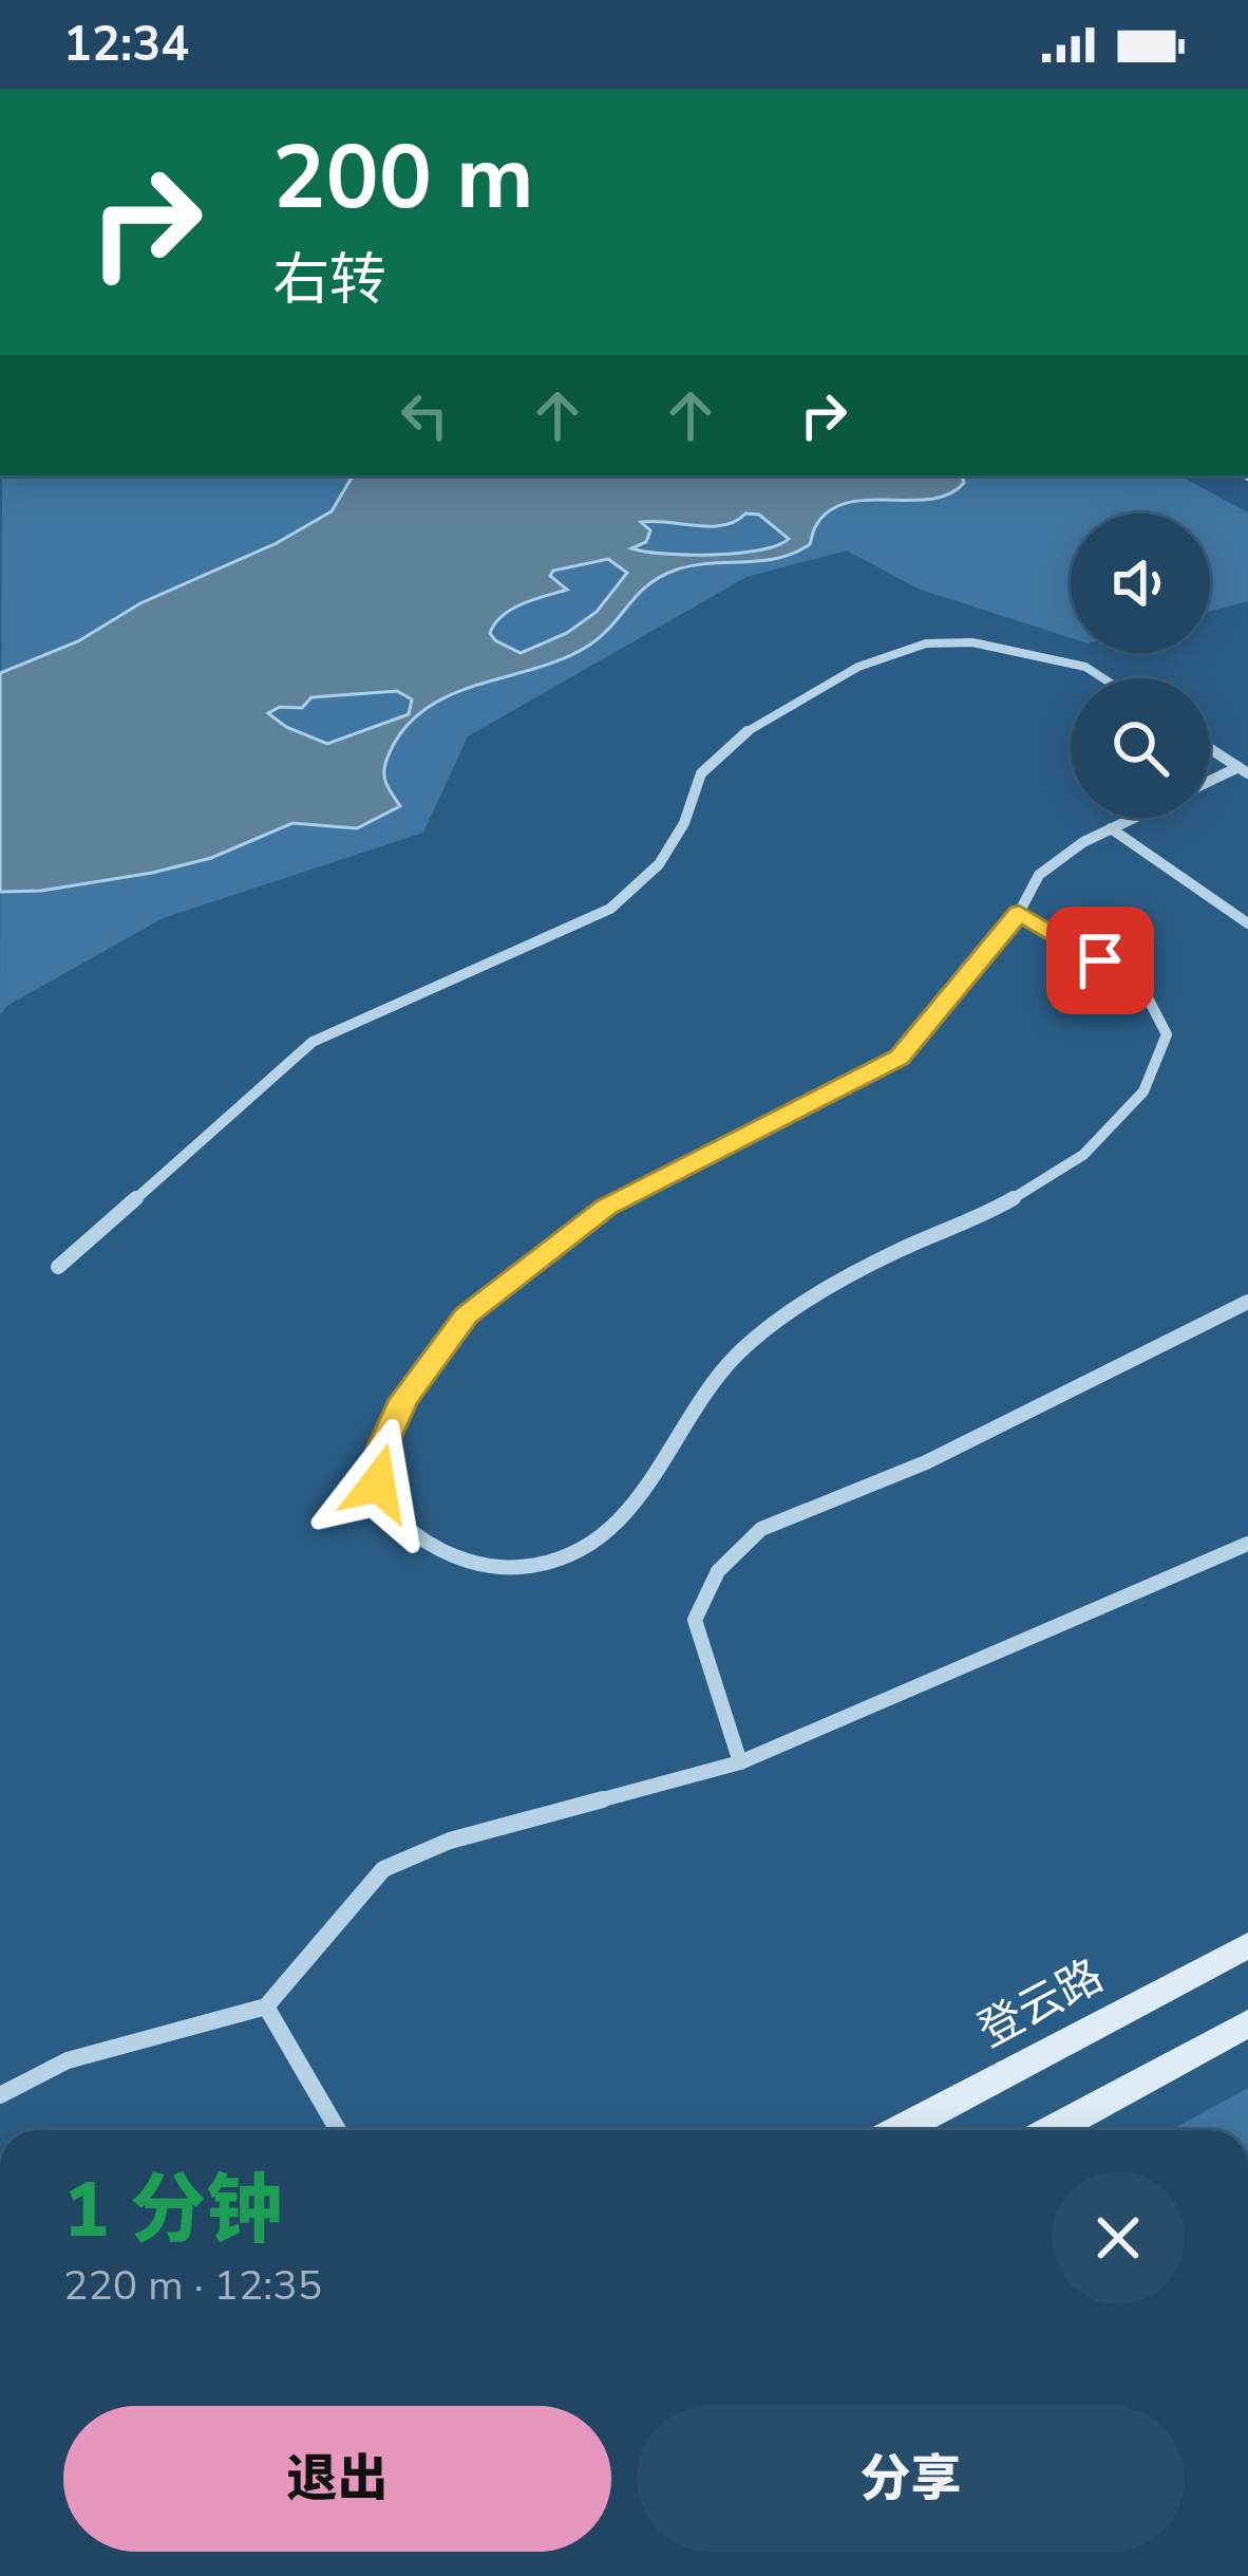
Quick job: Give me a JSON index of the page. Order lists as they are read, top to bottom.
{
  "streets": {
    "main road": ["登云路"]
  },
  "page": {
    "status": "12:34",
    "turn": ["200 m", "右转"],
    "heading": ["1 分钟", "220 m · 12:35"],
    "buttons": ["退出", "分享"]
  }
}
